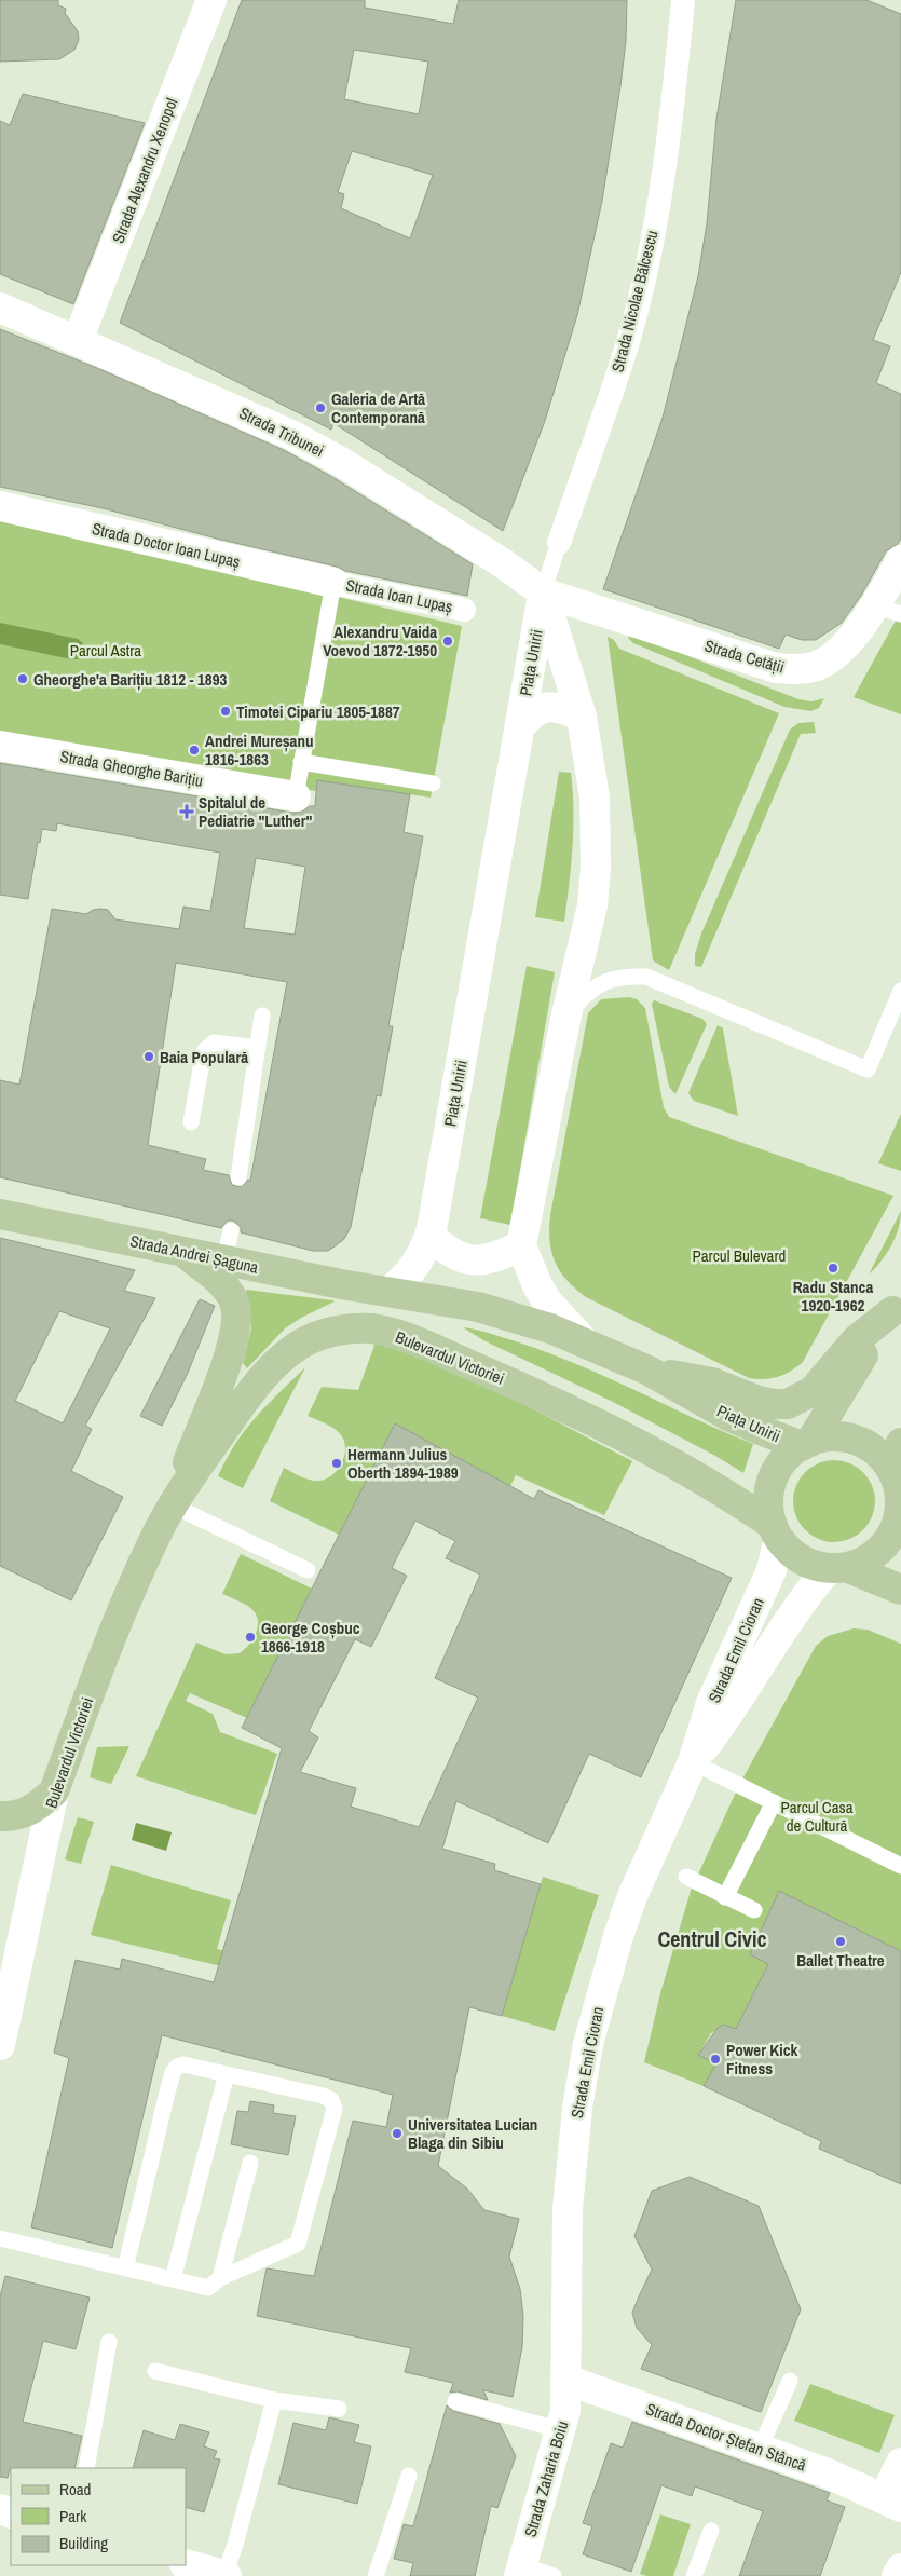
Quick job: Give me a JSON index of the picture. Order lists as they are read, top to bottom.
{
  "streets": {
    "main road": ["Piața Unirii", "Strada Andrei Șaguna", "Bulevardul Victoriei"],
    "street": [
      "Strada Alexandru Xenopol",
      "Strada Nicolae Bălcescu",
      "Strada Tribunei",
      "Strada Doctor Ioan Lupaș",
      "Strada Ioan Lupaș",
      "Strada Cetății",
      "Strada Gheorghe Barițiu",
      "Strada Emil Cioran",
      "Strada Doctor Ștefan Stâncă",
      "Strada Zaharia Boiu"
    ]
  },
  "crossings": [
    ["Strada Alexandru Xenopol", "Strada Tribunei"],
    ["Strada Nicolae Bălcescu", "Strada Tribunei"],
    ["Strada Nicolae Bălcescu", "Strada Cetății"],
    ["Strada Nicolae Bălcescu", "Piața Unirii"],
    ["Strada Tribunei", "Strada Cetății"],
    ["Strada Tribunei", "Piața Unirii"],
    ["Strada Doctor Ioan Lupaș", "Strada Ioan Lupaș"],
    ["Strada Cetății", "Piața Unirii"],
    ["Piața Unirii", "Strada Andrei Șaguna"],
    ["Piața Unirii", "Bulevardul Victoriei"],
    ["Piața Unirii", "Strada Emil Cioran"],
    ["Strada Andrei Șaguna", "Bulevardul Victoriei"],
    ["Bulevardul Victoriei", "Strada Emil Cioran"],
    ["Strada Emil Cioran", "Strada Doctor Ștefan Stâncă"],
    ["Strada Emil Cioran", "Strada Zaharia Boiu"],
    ["Strada Doctor Ștefan Stâncă", "Strada Zaharia Boiu"]
  ],
  "districts": ["Centrul Civic"],
  "parks": ["Parcul Astra", "Parcul Bulevard", "Parcul Casa de Cultură"],
  "places": {
    "other": [
      "Galeria de Artă Contemporană",
      "Alexandru Vaida Voevod 1872-1950",
      "Gheorghe'a Barițiu 1812 - 1893",
      "Timotei Cipariu 1805-1887",
      "Andrei Mureșanu 1816-1863",
      "Baia Populară",
      "Radu Stanca 1920-1962",
      "Hermann Julius Oberth 1894-1989",
      "George Coșbuc 1866-1918",
      "Ballet Theatre",
      "Power Kick Fitness",
      "Universitatea Lucian Blaga din Sibiu"
    ],
    "health": ["Spitalul de Pediatrie \"Luther\""]
  },
  "legend": ["Road", "Park", "Building"]
}
